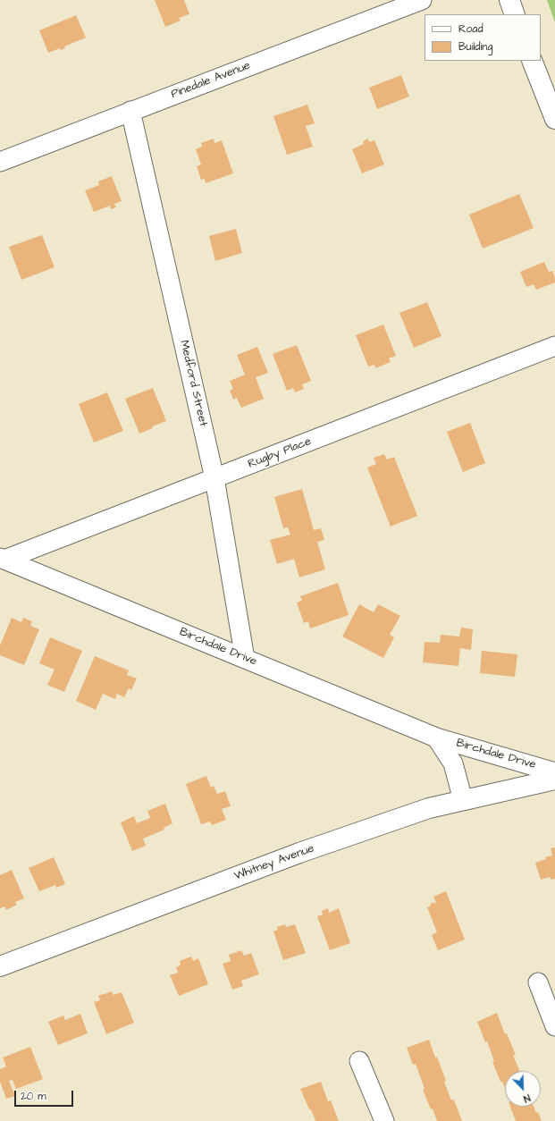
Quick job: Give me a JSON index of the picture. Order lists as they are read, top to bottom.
{
  "streets": {
    "main road": ["Whitney Avenue"],
    "street": [
      "Pinedale Avenue",
      "Medford Street",
      "Rugby Place",
      "Birchdale Drive"
    ]
  },
  "crossings": [
    ["Pinedale Avenue", "Medford Street"],
    ["Medford Street", "Rugby Place"],
    ["Medford Street", "Birchdale Drive"],
    ["Rugby Place", "Birchdale Drive"],
    ["Birchdale Drive", "Whitney Avenue"]
  ],
  "legend": ["Road", "Building"],
  "scale_bar": "20 m",
  "north": "bottom right"
}
